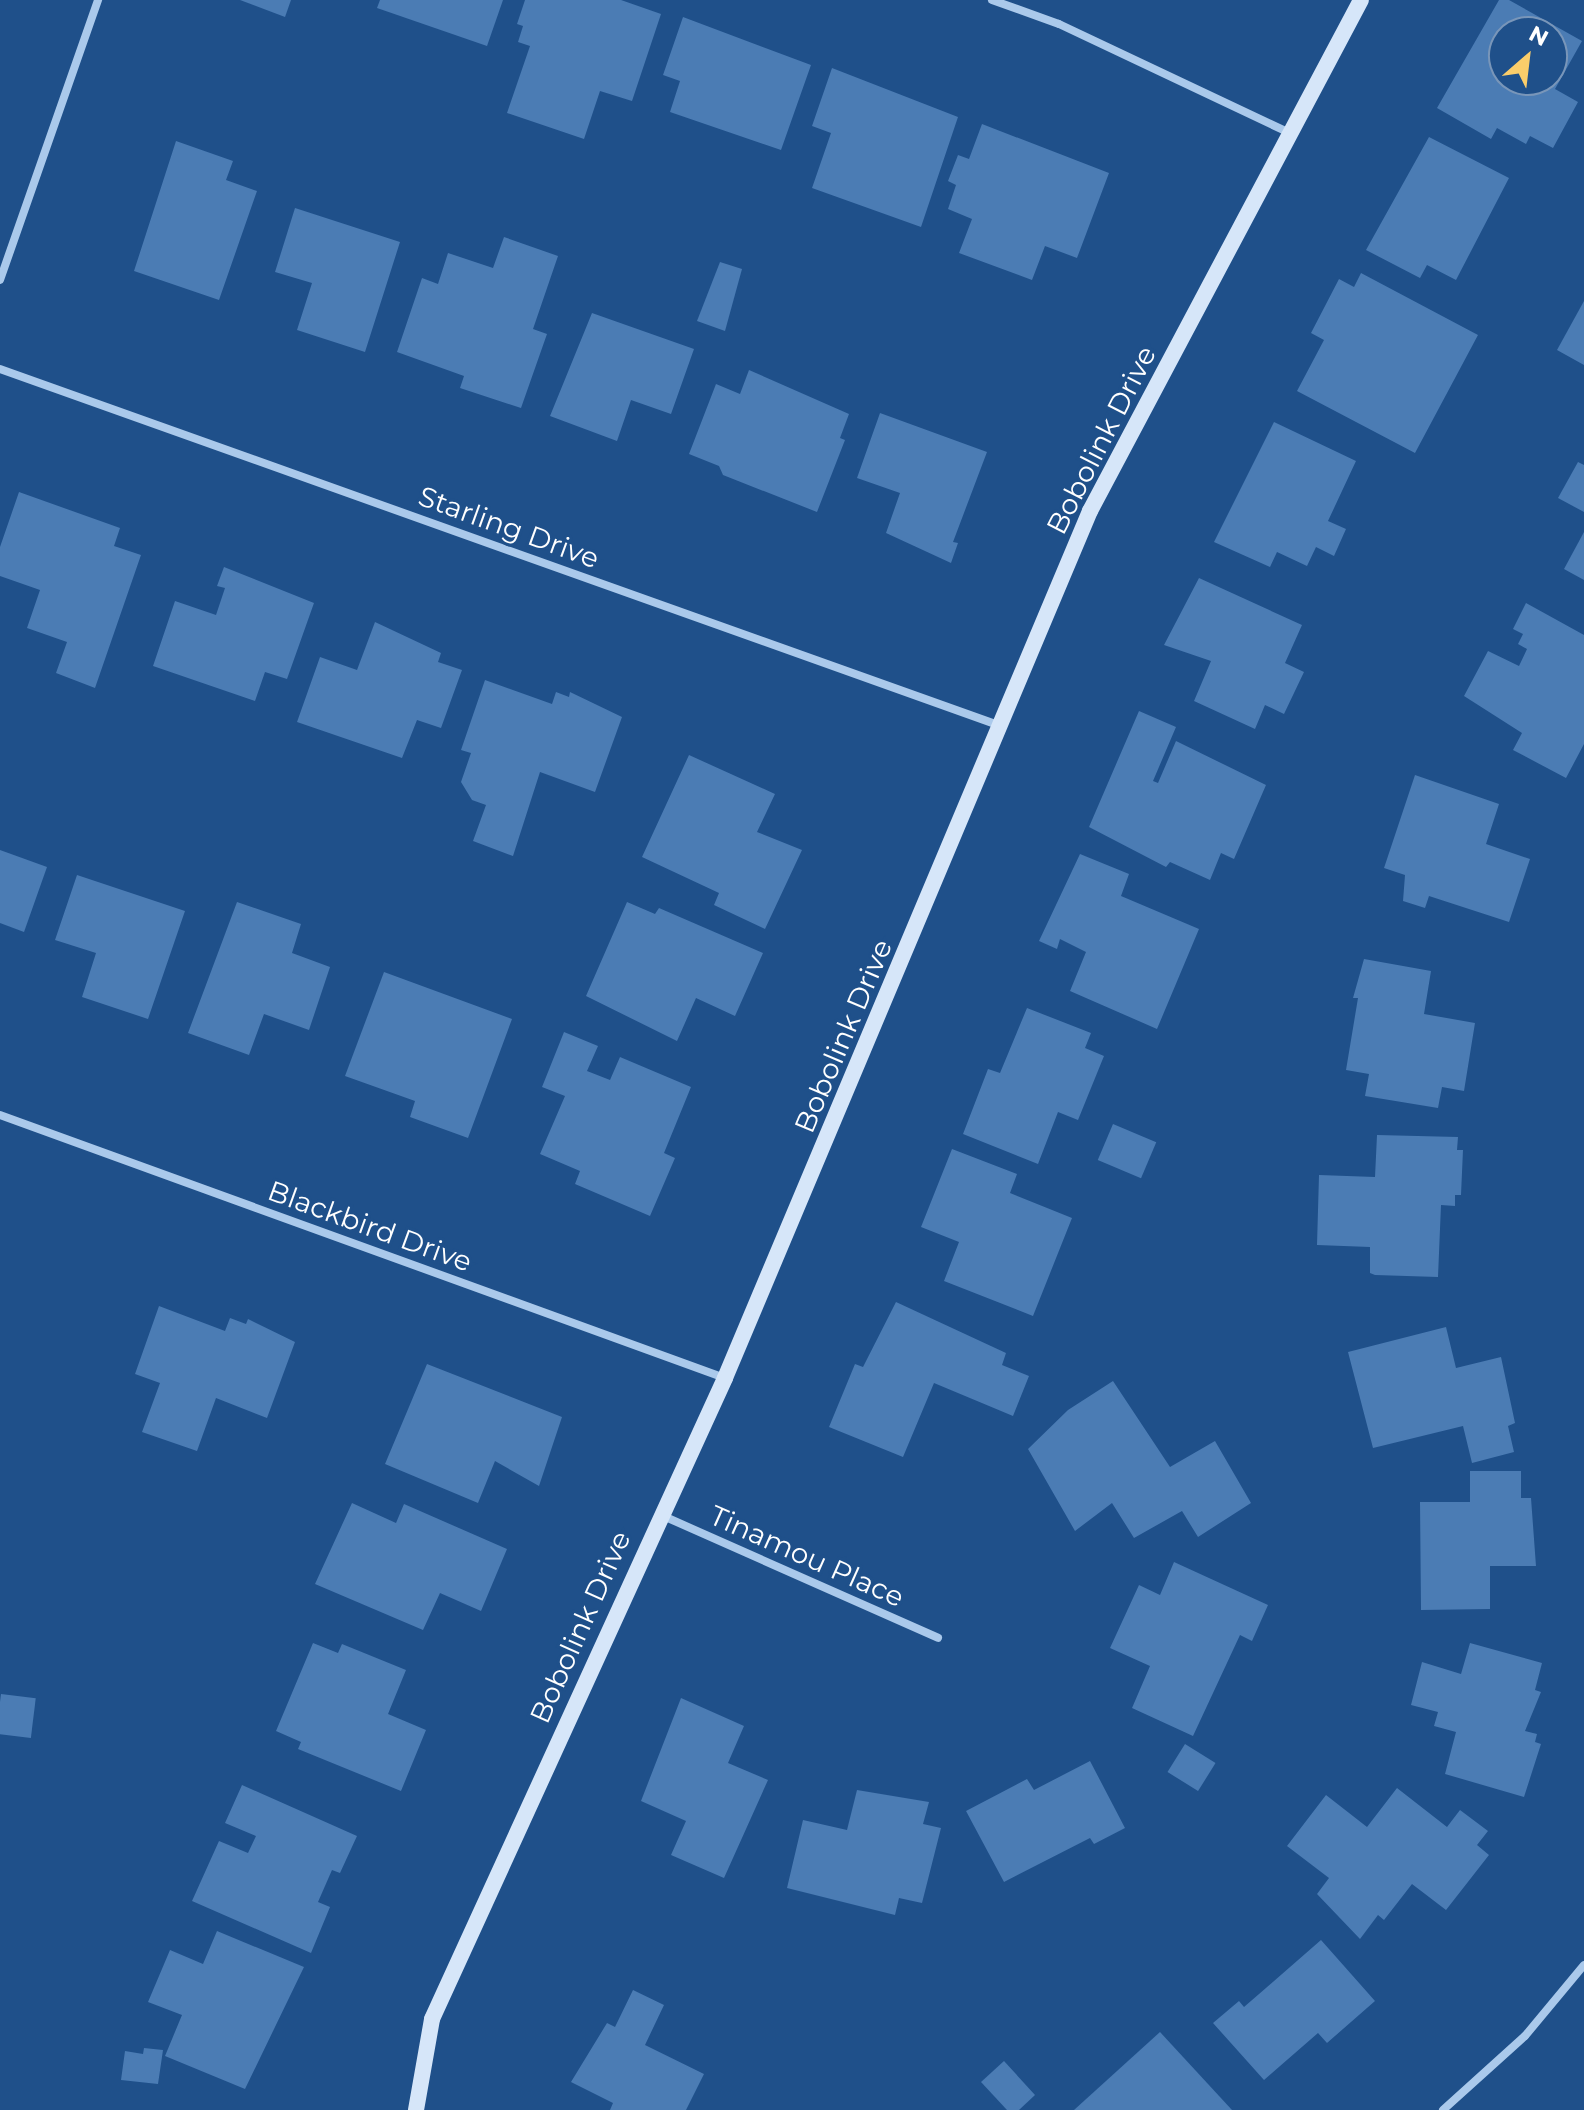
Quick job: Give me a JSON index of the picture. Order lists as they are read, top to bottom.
{
  "streets": {
    "street": [
      "Bobolink Drive",
      "Starling Drive",
      "Blackbird Drive",
      "Tinamou Place"
    ]
  },
  "crossings": [
    ["Bobolink Drive", "Starling Drive"],
    ["Bobolink Drive", "Blackbird Drive"],
    ["Bobolink Drive", "Tinamou Place"]
  ],
  "north": "top right"
}
